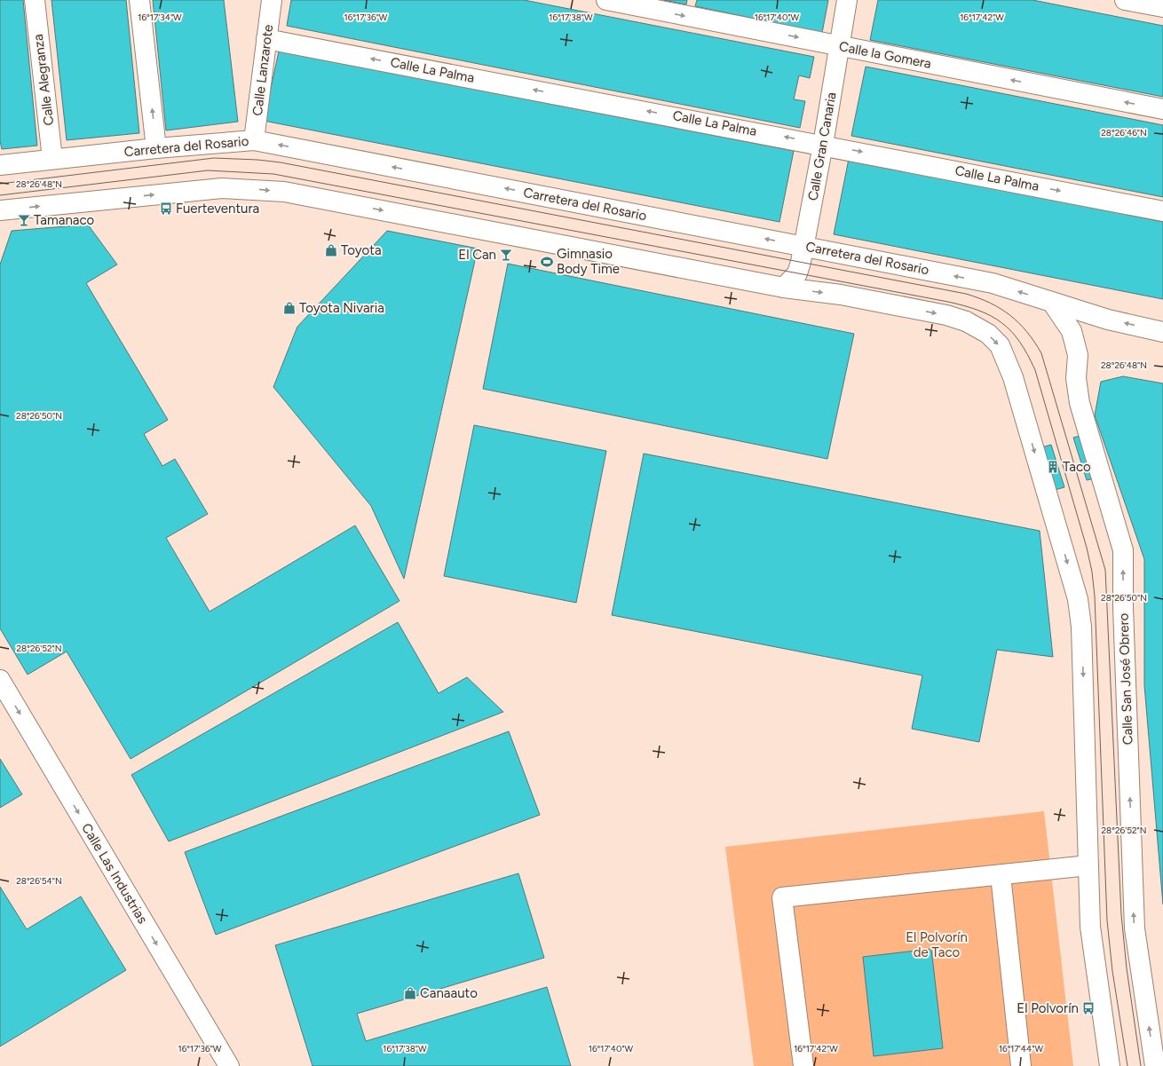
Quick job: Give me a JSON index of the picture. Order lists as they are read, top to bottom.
{
  "streets": {
    "street": [
      "Calle la Gomera",
      "Calle Lanzarote",
      "Calle La Palma",
      "Calle Alegranza",
      "Carretera del Rosario",
      "Calle Gran Canaria",
      "Calle San José Obrero",
      "Calle Las Industrias"
    ]
  },
  "crossings": [
    ["Calle la Gomera", "Calle Gran Canaria"],
    ["Calle Lanzarote", "Calle La Palma"],
    ["Calle Lanzarote", "Carretera del Rosario"],
    ["Calle La Palma", "Calle Gran Canaria"],
    ["Calle Alegranza", "Carretera del Rosario"],
    ["Carretera del Rosario", "Calle Gran Canaria"],
    ["Carretera del Rosario", "Calle San José Obrero"]
  ],
  "one_way": ["Calle Las Industrias"],
  "parks": ["El Polvorín de Taco"],
  "places": {
    "bus stop": ["Fuerteventura", "El Polvorín"],
    "bar": ["Tamanaco", "El Can"],
    "shop": ["Toyota", "Toyota Nivaria", "Canaauto"],
    "sports": ["Gimnasio Body Time"],
    "building": ["Taco"]
  },
  "coordinates": [
    "16°17'34\"W",
    "16°17'36\"W",
    "16°17'38\"W",
    "16°17'40\"W",
    "16°17'42\"W",
    "28°26'46\"N",
    "28°26'48\"N",
    "28°26'50\"N",
    "28°26'52\"N",
    "28°26'54\"N",
    "16°17'44\"W"
  ]
}
